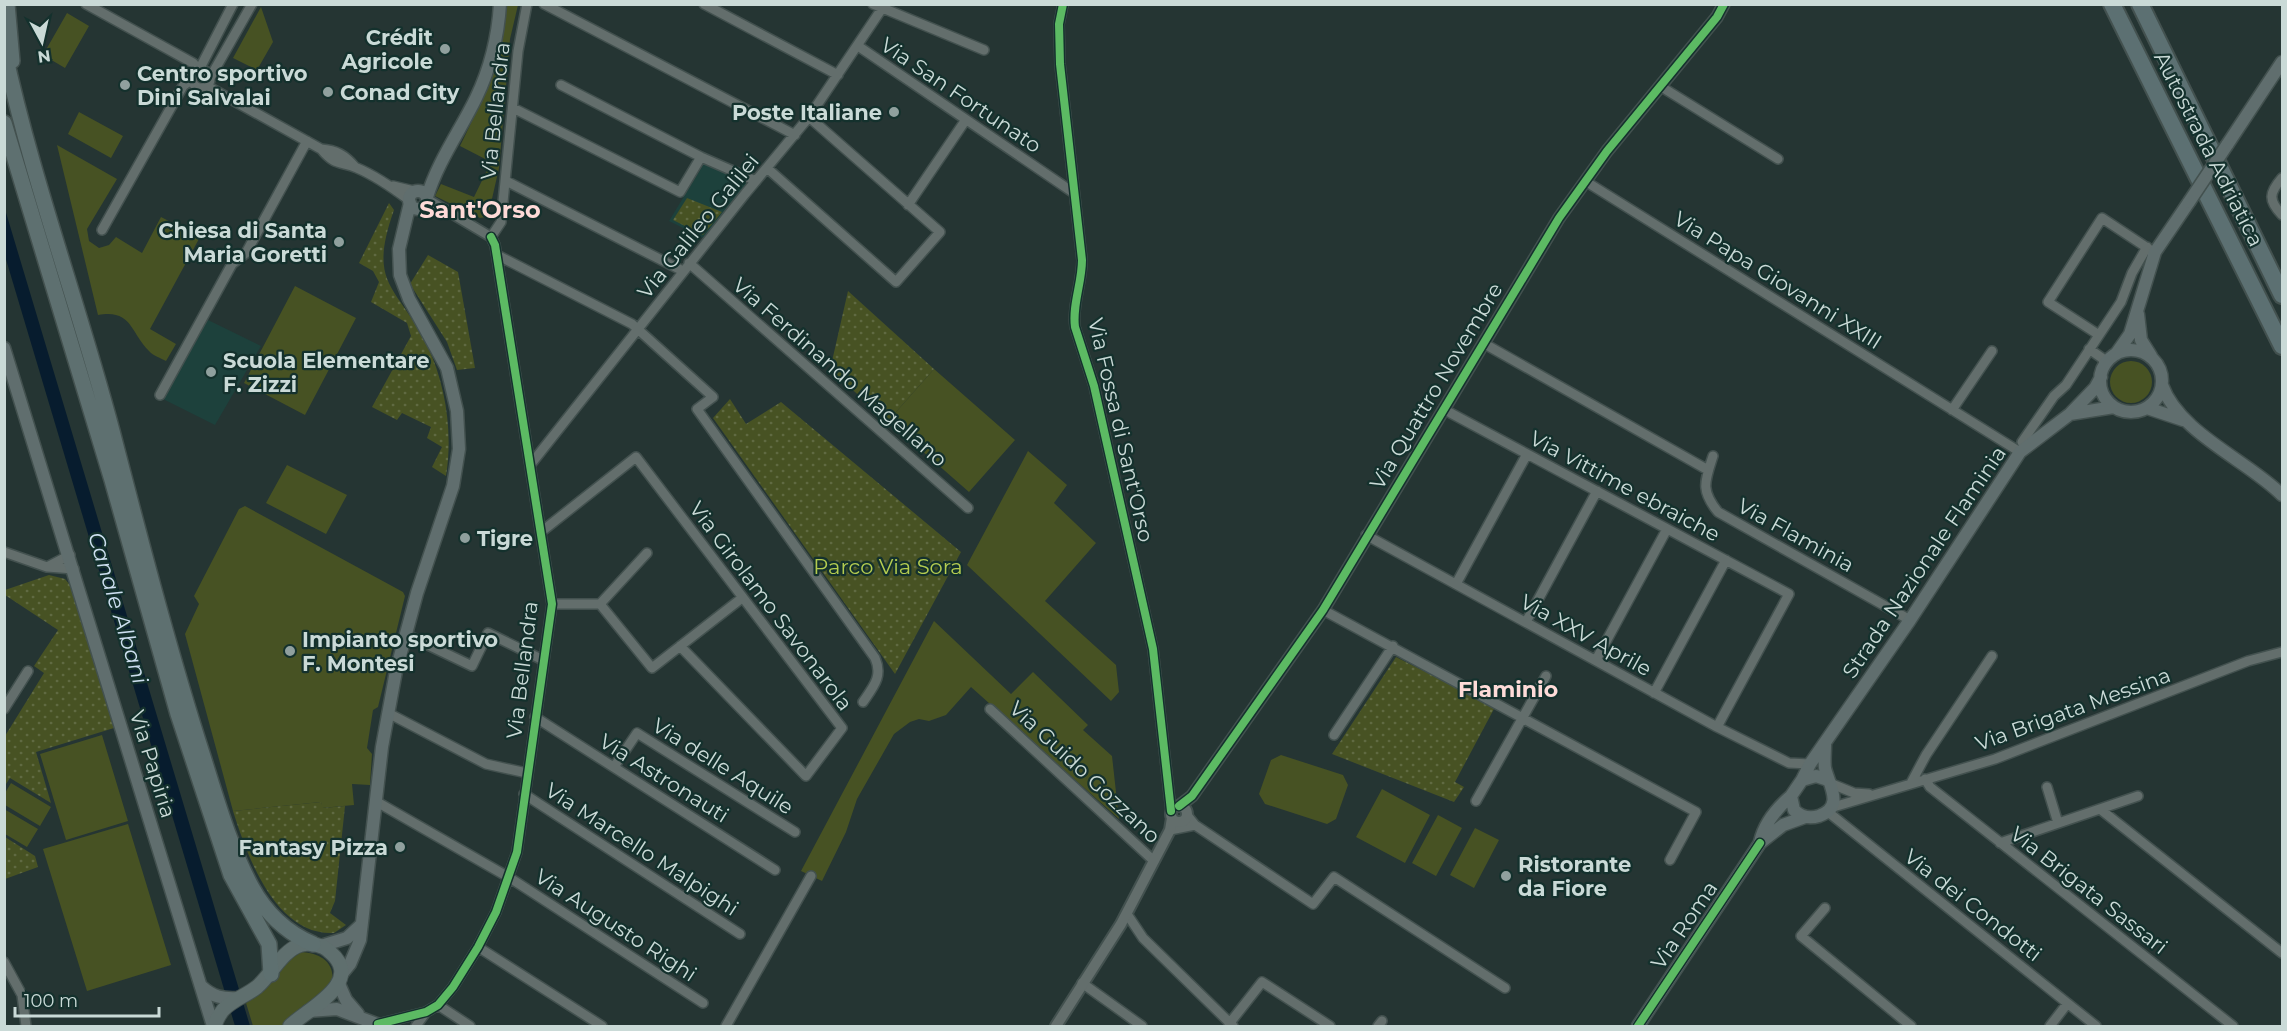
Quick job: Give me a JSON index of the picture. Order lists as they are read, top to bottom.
{
  "streets": {
    "highway": ["Autostrada Adriatica"],
    "main road": ["Strada Nazionale Flaminia", "Via Papiria", "Via Roma"],
    "street": [
      "Via San Fortunato",
      "Via Bellandra",
      "Via Galileo Galilei",
      "Via Papa Giovanni XXIII",
      "Via Ferdinando Magellano",
      "Via Quattro Novembre",
      "Via Fossa di Sant'Orso",
      "Via Vittime ebraiche",
      "Via Flaminia",
      "Via Girolamo Savonarola",
      "Via XXV Aprile",
      "Via Brigata Messina",
      "Via delle Aquile",
      "Via Guido Gozzano",
      "Via Astronauti",
      "Via Marcello Malpighi",
      "Via Brigata Sassari",
      "Via dei Condotti",
      "Via Augusto Righi"
    ]
  },
  "crossings": [
    ["Via San Fortunato", "Via Galileo Galilei"],
    ["Via San Fortunato", "Via Fossa di Sant'Orso"],
    ["Via Bellandra", "Via Galileo Galilei"],
    ["Via Bellandra", "Via Ferdinando Magellano"],
    ["Via Bellandra", "Via Girolamo Savonarola"],
    ["Via Bellandra", "Via Astronauti"],
    ["Via Bellandra", "Via Marcello Malpighi"],
    ["Via Bellandra", "Via Augusto Righi"],
    ["Via Galileo Galilei", "Via Ferdinando Magellano"],
    ["Via Papa Giovanni XXIII", "Via Quattro Novembre"],
    ["Via Papa Giovanni XXIII", "Strada Nazionale Flaminia"],
    ["Via Quattro Novembre", "Via Fossa di Sant'Orso"],
    ["Via Quattro Novembre", "Via Vittime ebraiche"],
    ["Via Quattro Novembre", "Via XXV Aprile"],
    ["Via Vittime ebraiche", "Via XXV Aprile"],
    ["Via Flaminia", "Strada Nazionale Flaminia"],
    ["Strada Nazionale Flaminia", "Via XXV Aprile"],
    ["Strada Nazionale Flaminia", "Via Brigata Messina"],
    ["Strada Nazionale Flaminia", "Via dei Condotti"],
    ["Strada Nazionale Flaminia", "Via Roma"],
    ["Via XXV Aprile", "Via Brigata Messina"],
    ["Via XXV Aprile", "Via dei Condotti"],
    ["Via XXV Aprile", "Via Roma"],
    ["Via Brigata Messina", "Via Brigata Sassari"],
    ["Via Brigata Messina", "Via dei Condotti"],
    ["Via Brigata Messina", "Via Roma"],
    ["Via delle Aquile", "Via Astronauti"],
    ["Via dei Condotti", "Via Roma"]
  ],
  "districts": ["Sant'Orso", "Flaminio"],
  "water": ["Canale Albani"],
  "parks": ["Parco Via Sora"],
  "places": [
    "Crédit Agricole",
    "Centro sportivo Dini Salvalai",
    "Conad City",
    "Poste Italiane",
    "Chiesa di Santa Maria Goretti",
    "Scuola Elementare F. Zizzi",
    "Tigre",
    "Impianto sportivo F. Montesi",
    "Fantasy Pizza",
    "Ristorante da Fiore"
  ],
  "scale_bar": "100 m",
  "north": "bottom"
}
